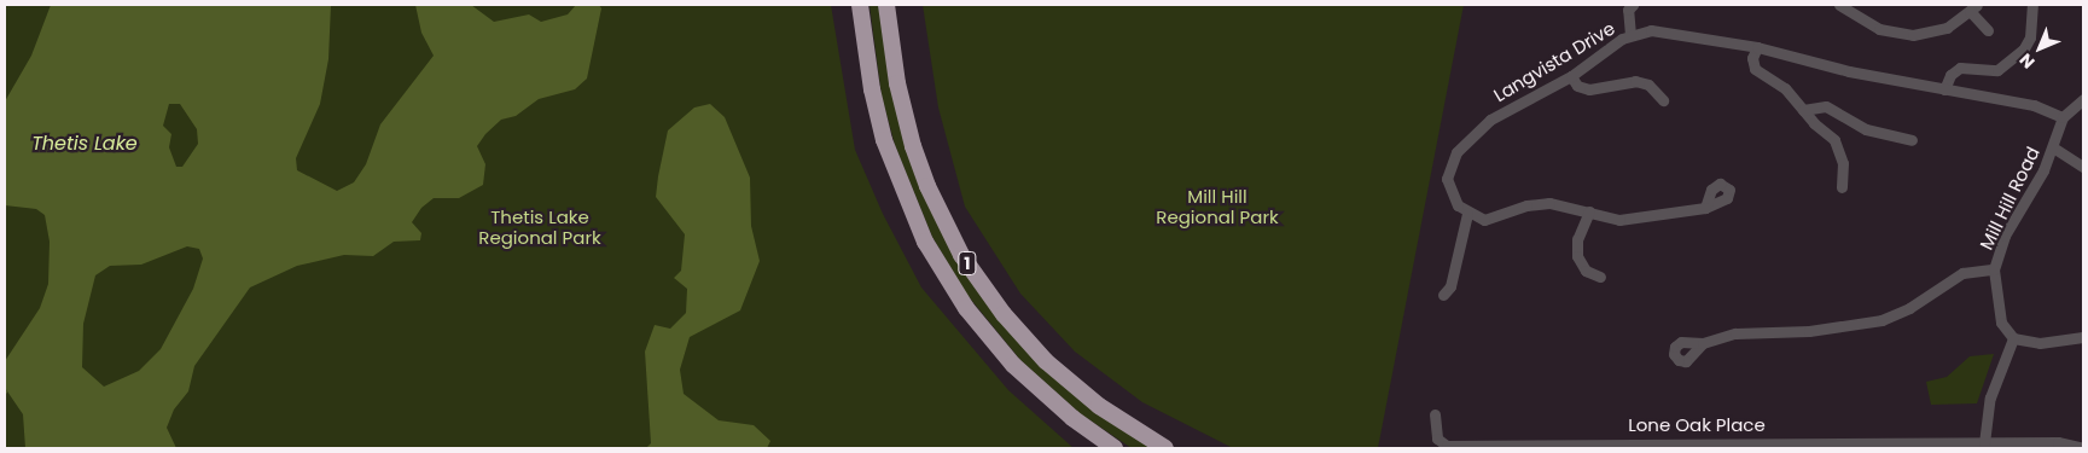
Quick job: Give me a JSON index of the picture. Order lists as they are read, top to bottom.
{
  "streets": {
    "highway": ["1"],
    "street": ["Langvista Drive", "Mill Hill Road", "Lone Oak Place"]
  },
  "crossings": [
    ["Langvista Drive", "Mill Hill Road"]
  ],
  "water": ["Thetis Lake"],
  "parks": ["Mill Hill Regional Park", "Thetis Lake Regional Park"],
  "north": "bottom left"
}
